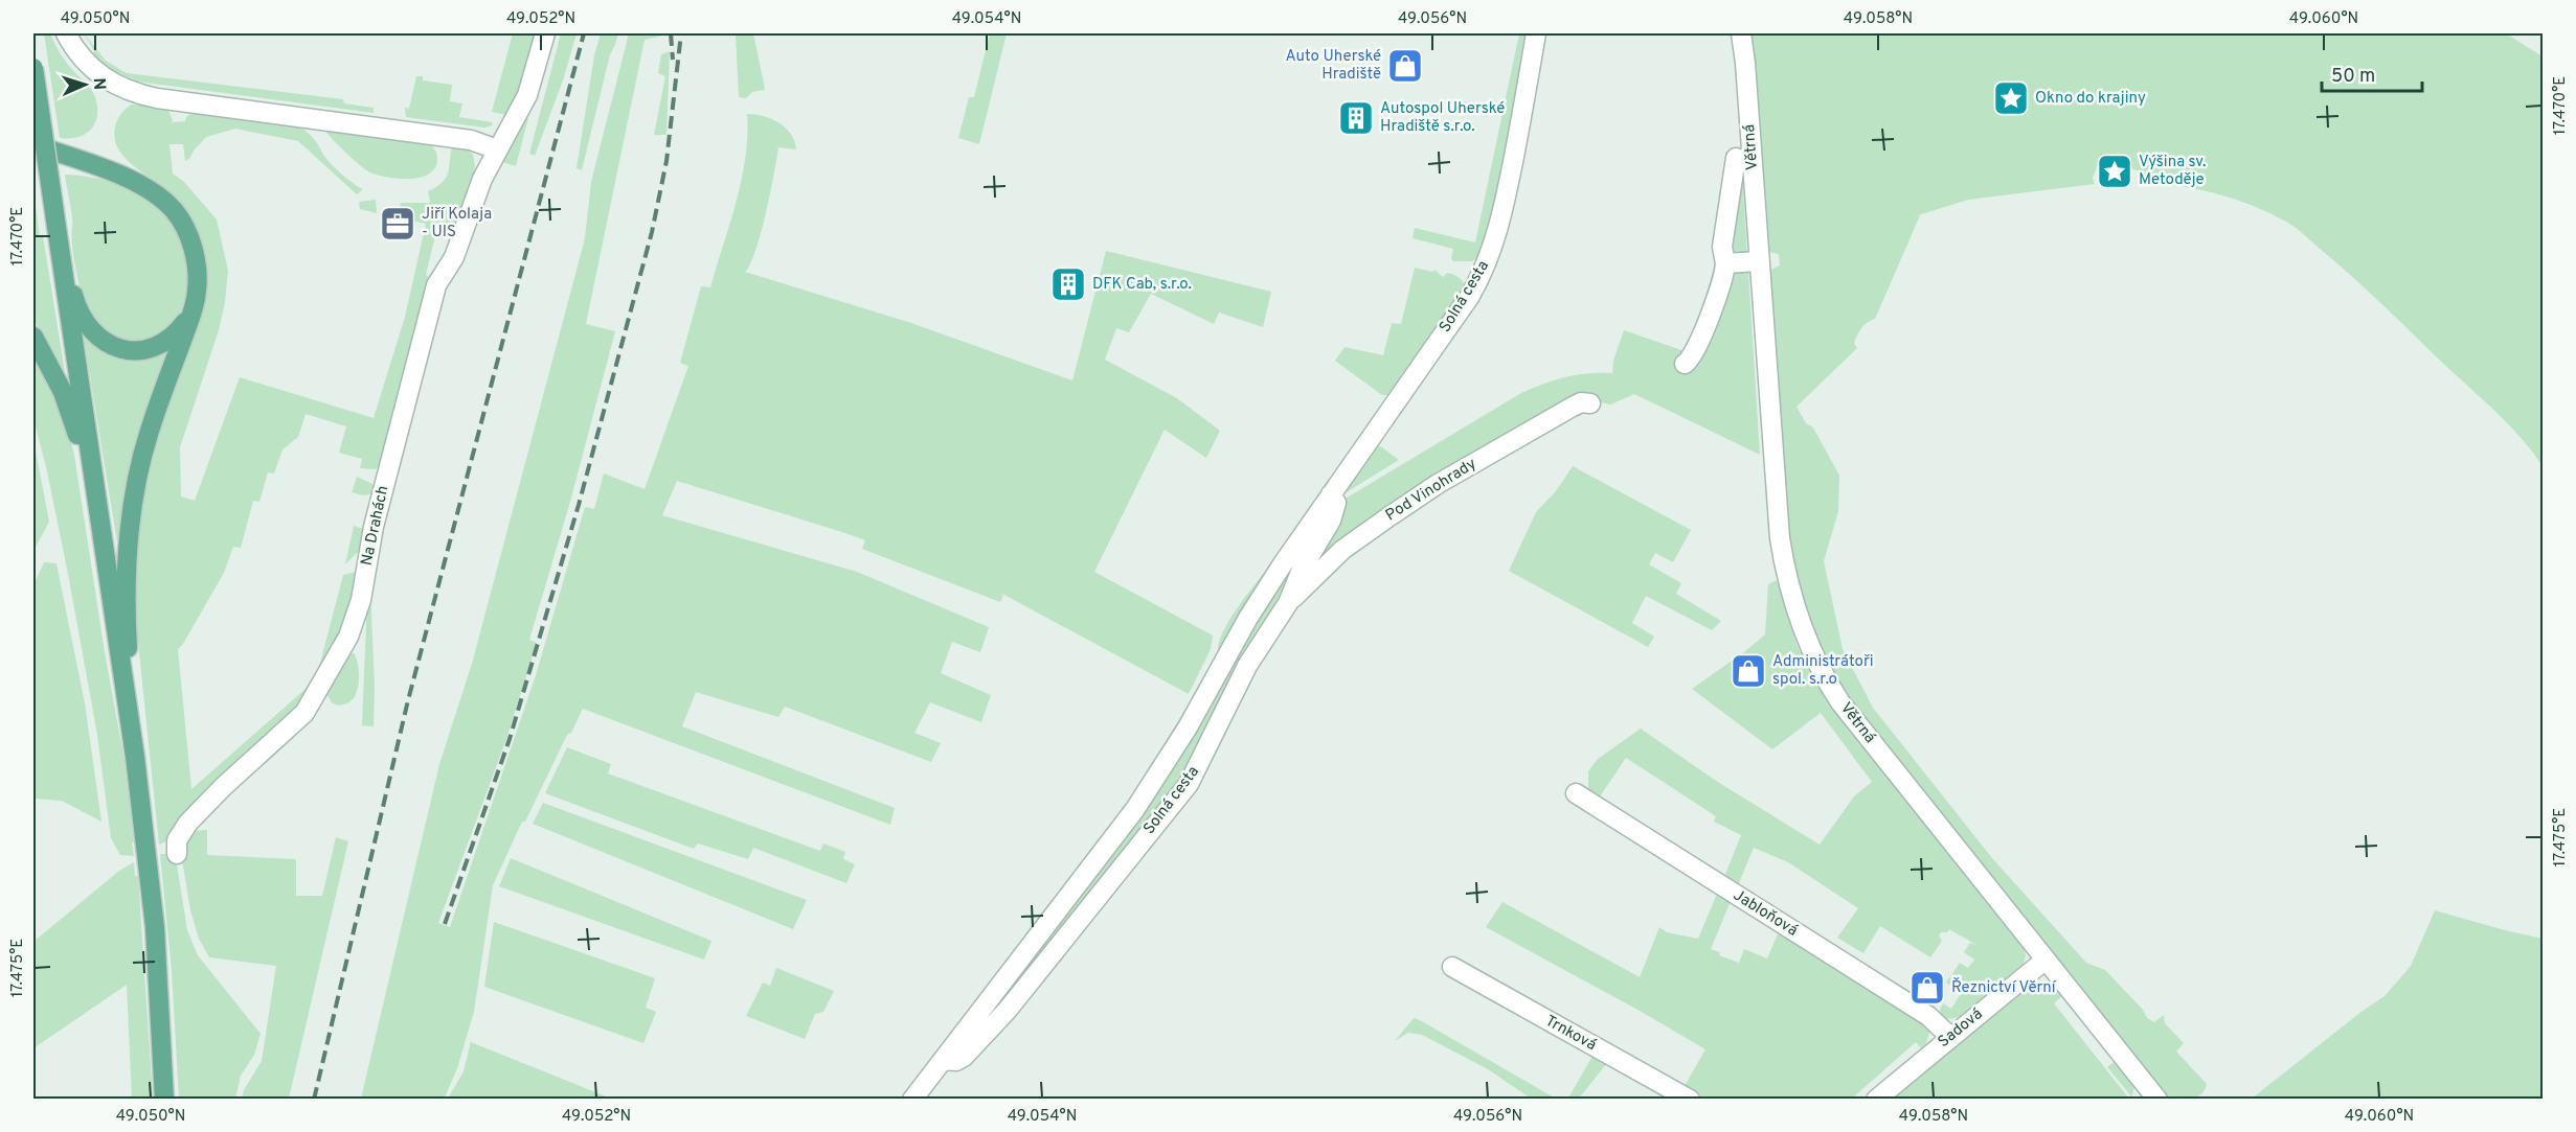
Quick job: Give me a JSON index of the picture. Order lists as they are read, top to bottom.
{
  "streets": {
    "street": [
      "Větrná",
      "Solná cesta",
      "Pod Vinohrady",
      "Na Drahách",
      "Jabloňová",
      "Sadová",
      "Trnková"
    ]
  },
  "crossings": [
    ["Větrná", "Sadová"],
    ["Solná cesta", "Pod Vinohrady"],
    ["Jabloňová", "Sadová"]
  ],
  "places": {
    "shop": ["Auto Uherské Hradiště", "Administrátoři spol. s.r.o", "Řeznictví Věrní"],
    "place": ["Okno do krajiny", "Výšina sv. Metoděje"],
    "building": ["Autospol Uherské Hradiště s.r.o.", "DFK Cab, s.r.o."],
    "office": ["Jiří Kolaja - UIS"]
  },
  "scale_bar": "50 m",
  "north": "right",
  "coordinates": [
    "49.050°N",
    "49.052°N",
    "49.054°N",
    "49.056°N",
    "49.058°N",
    "49.060°N",
    "17.470°E",
    "17.475°E"
  ]
}
